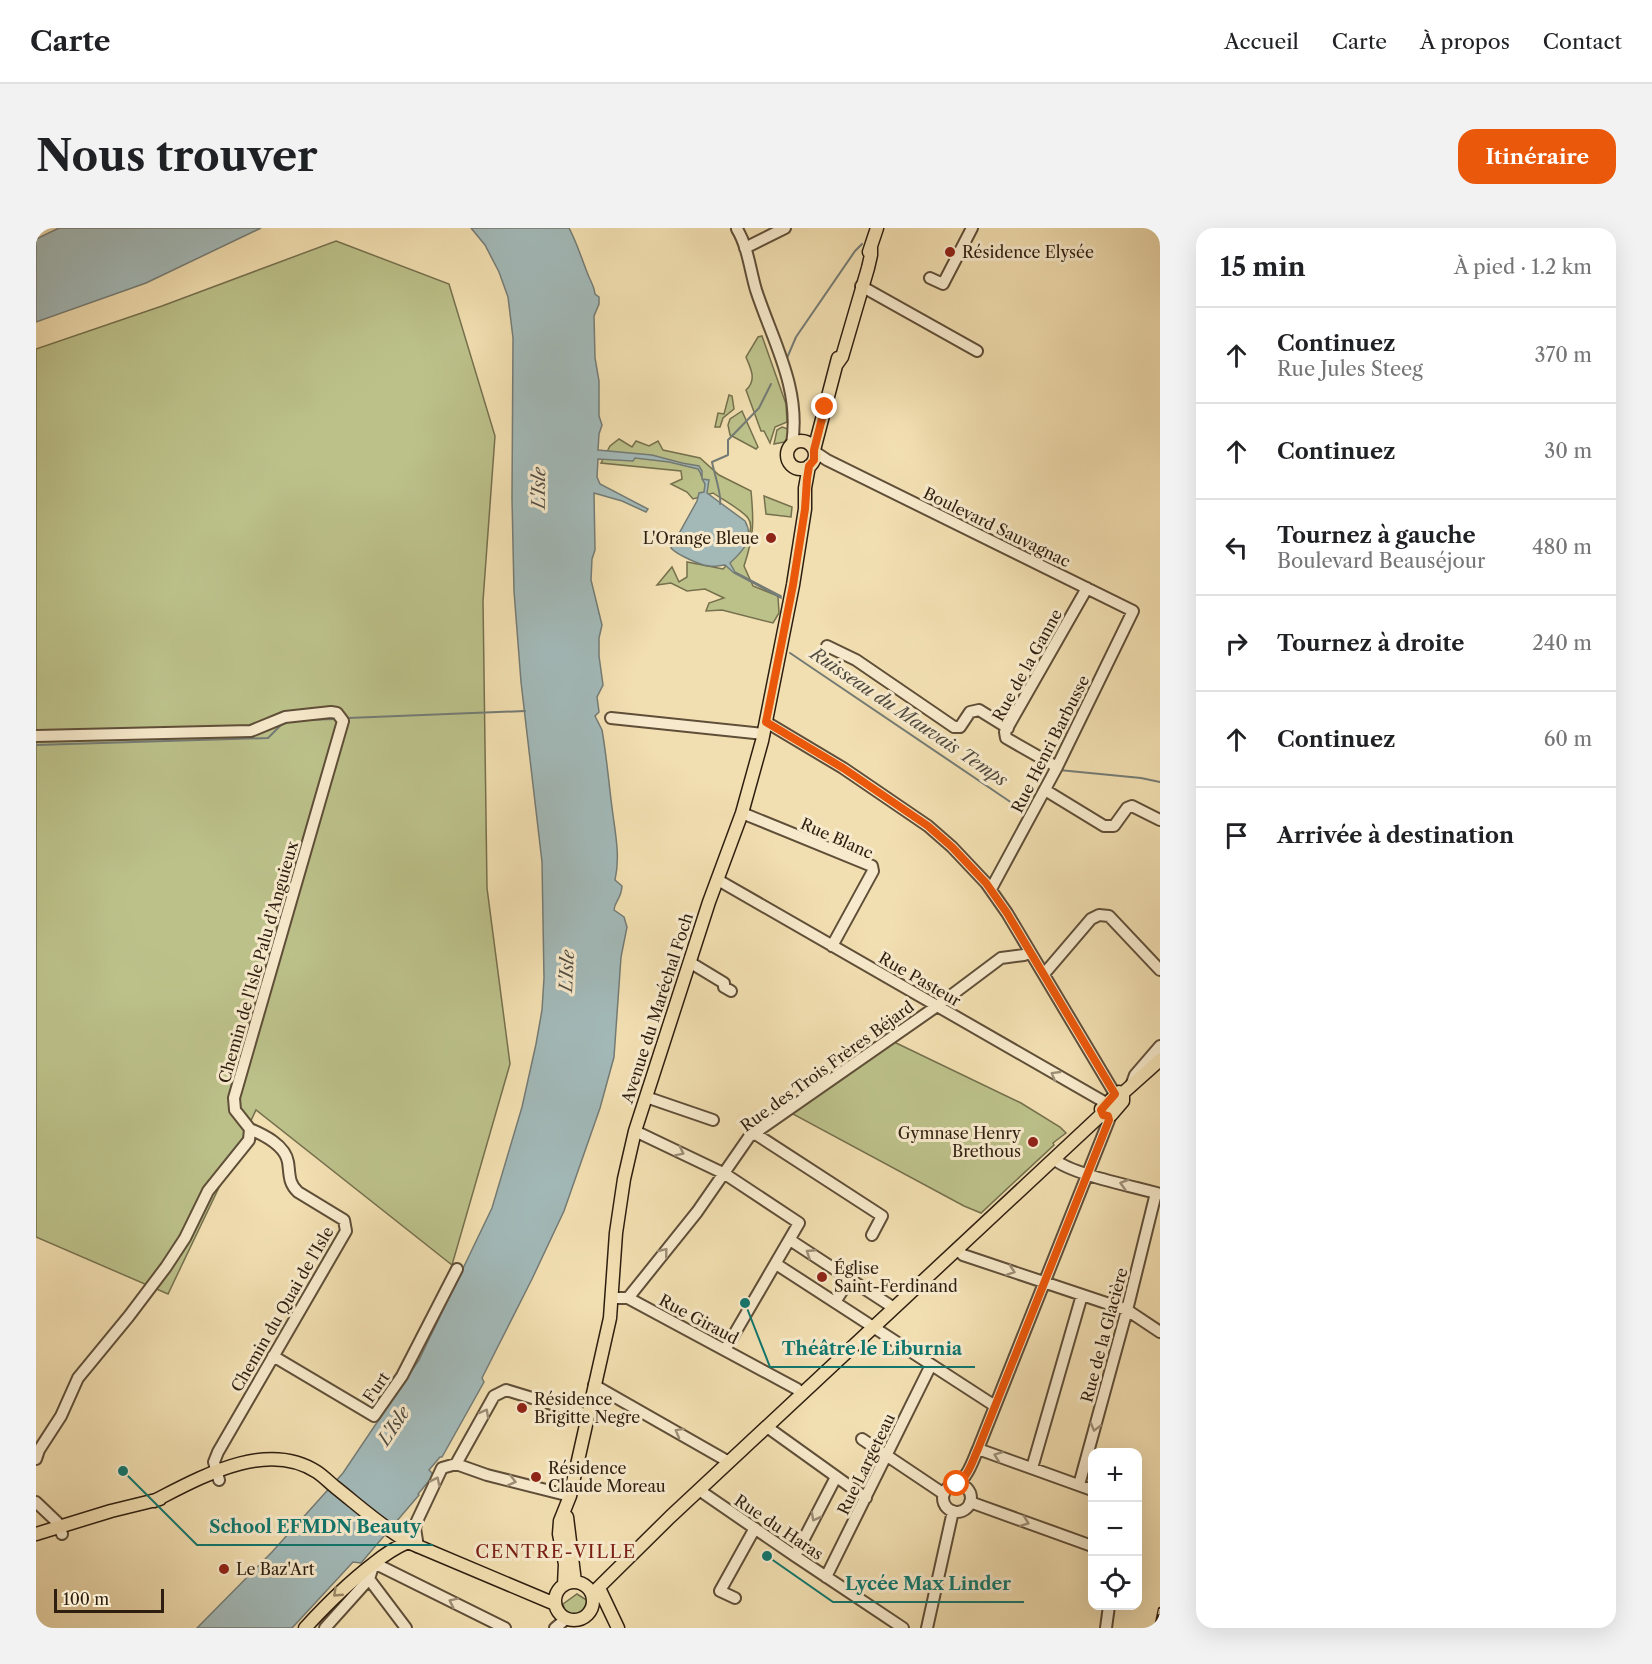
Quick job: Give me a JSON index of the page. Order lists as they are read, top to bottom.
{
  "streets": {
    "main road": ["Avenue du Maréchal Foch"],
    "street": [
      "Boulevard Sauvagnac",
      "Rue de la Ganne",
      "Rue Henri Barbusse",
      "Rue Blanc",
      "Chemin de l'Isle Palu d’Anguieux",
      "Rue Pasteur",
      "Rue des Trois Frères Béjard",
      "Chemin du Quai de l'Isle",
      "Rue Giraud",
      "Rue de la Glacière",
      "Furt",
      "Rue Largeteau",
      "Rue du Haras"
    ]
  },
  "crossings": [
    ["Boulevard Sauvagnac", "Rue de la Ganne"],
    ["Boulevard Sauvagnac", "Rue Henri Barbusse"],
    ["Boulevard Sauvagnac", "Avenue du Maréchal Foch"],
    ["Rue de la Ganne", "Rue Henri Barbusse"],
    ["Rue Blanc", "Rue Pasteur"],
    ["Rue Blanc", "Avenue du Maréchal Foch"],
    ["Chemin de l'Isle Palu d’Anguieux", "Chemin du Quai de l'Isle"],
    ["Rue Pasteur", "Avenue du Maréchal Foch"],
    ["Rue Pasteur", "Rue des Trois Frères Béjard"],
    ["Avenue du Maréchal Foch", "Rue Giraud"],
    ["Rue des Trois Frères Béjard", "Rue Giraud"],
    ["Chemin du Quai de l'Isle", "Furt"],
    ["Rue Largeteau", "Rue du Haras"]
  ],
  "one_way": ["Rue Pasteur"],
  "districts": ["CENTRE-VILLE"],
  "water": ["L'Isle", "Ruisseau du Mauvais Temps"],
  "places": [
    "Résidence Elysée",
    "L'Orange Bleue",
    "Gymnase Henry Brethous",
    "Église Saint-Ferdinand",
    "Théâtre le Liburnia",
    "Résidence Brigitte Negre",
    "School EFMDN Beauty",
    "Résidence Claude Moreau",
    "Lycée Max Linder",
    "Le Baz'Art"
  ],
  "scale_bar": "100 m",
  "page": {
    "header": "Carte",
    "nav": [
      "Accueil",
      "Carte",
      "À propos",
      "Contact"
    ],
    "buttons": "Itinéraire",
    "title": "Nous trouver",
    "heading": ["15 min", "À pied · 1.2 km"],
    "list": [
      ["Continuez", "Rue Jules Steeg", "370 m"],
      ["Continuez", "30 m"],
      ["Tournez à gauche", "Boulevard Beauséjour", "480 m"],
      ["Tournez à droite", "240 m"],
      ["Continuez", "60 m"],
      "Arrivée à destination"
    ],
    "map_buttons": ["+", "−"],
    "scale": "100 m"
  }
}
